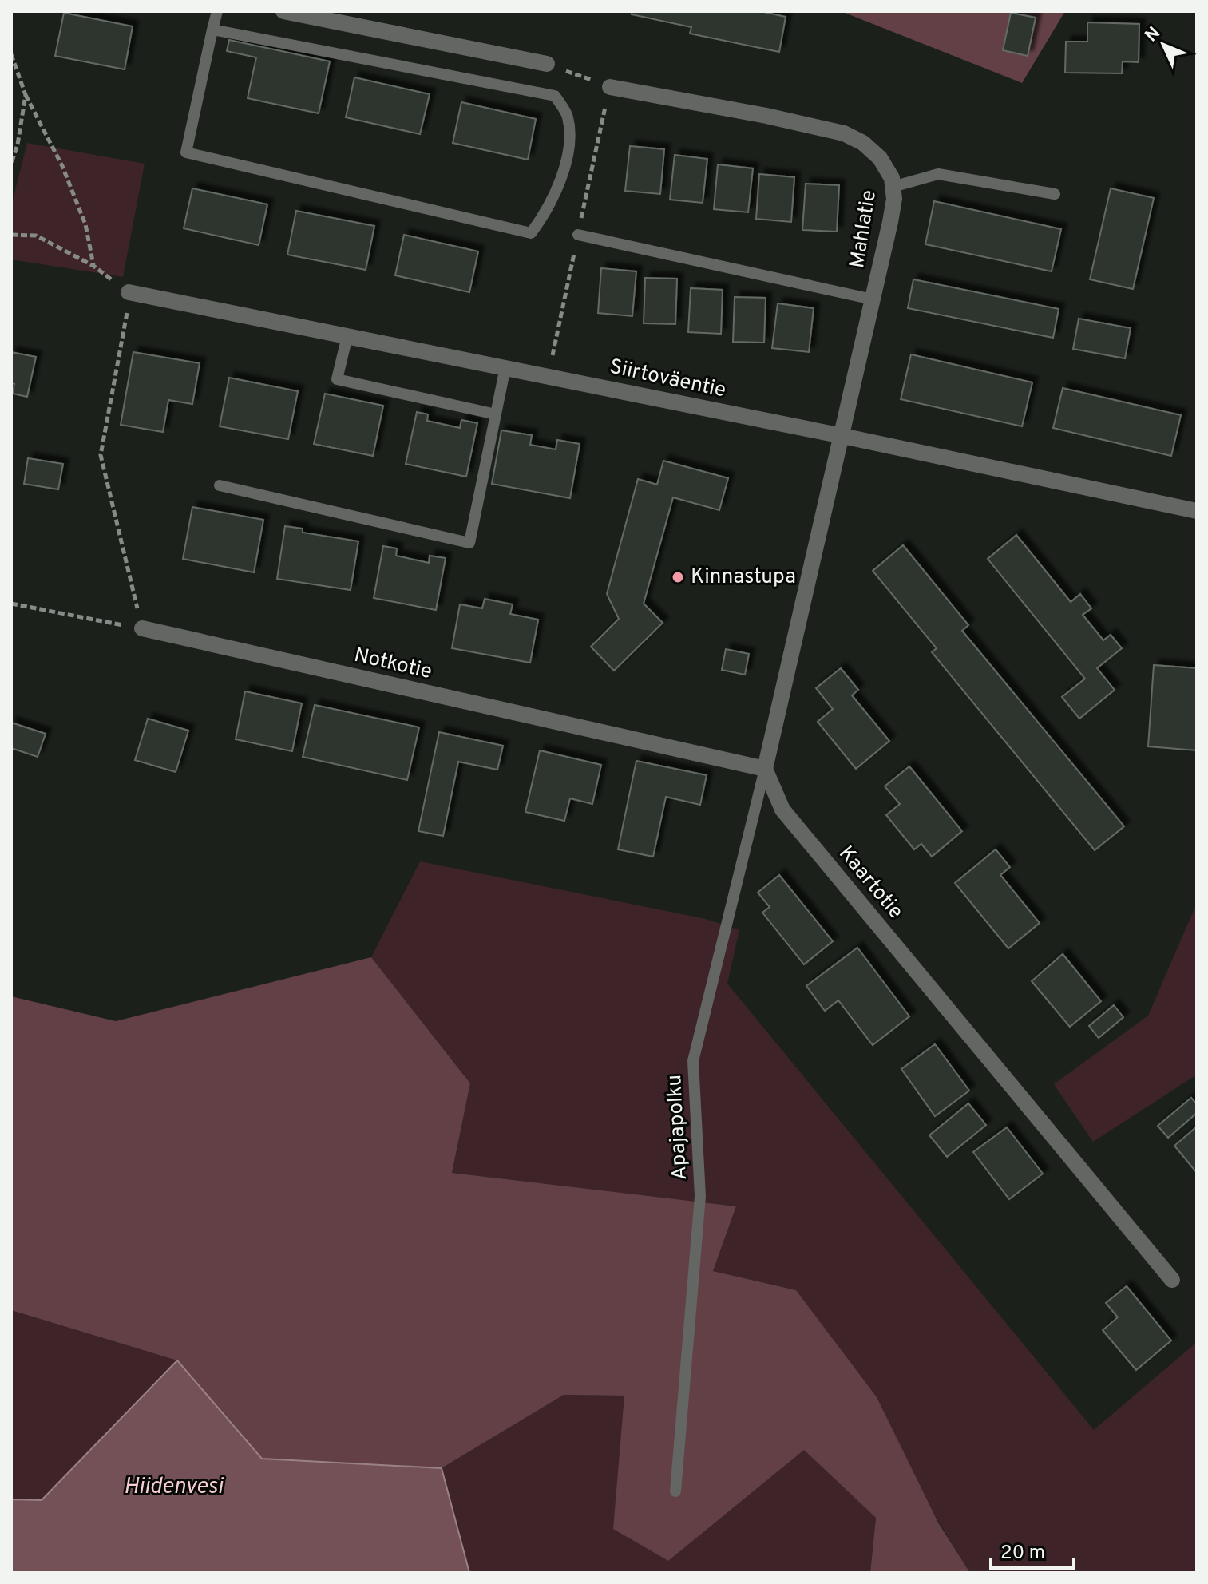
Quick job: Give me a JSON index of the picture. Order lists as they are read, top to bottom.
{
  "streets": {
    "street": [
      "Mahlatie",
      "Siirtoväentie",
      "Notkotie",
      "Kaartotie"
    ],
    "lane": ["Apajapolku"]
  },
  "crossings": [
    ["Mahlatie", "Siirtoväentie"],
    ["Notkotie", "Kaartotie"],
    ["Notkotie", "Apajapolku"],
    ["Kaartotie", "Apajapolku"]
  ],
  "water": ["Hiidenvesi"],
  "places": ["Kinnastupa"],
  "scale_bar": "20 m",
  "north": "top left"
}
